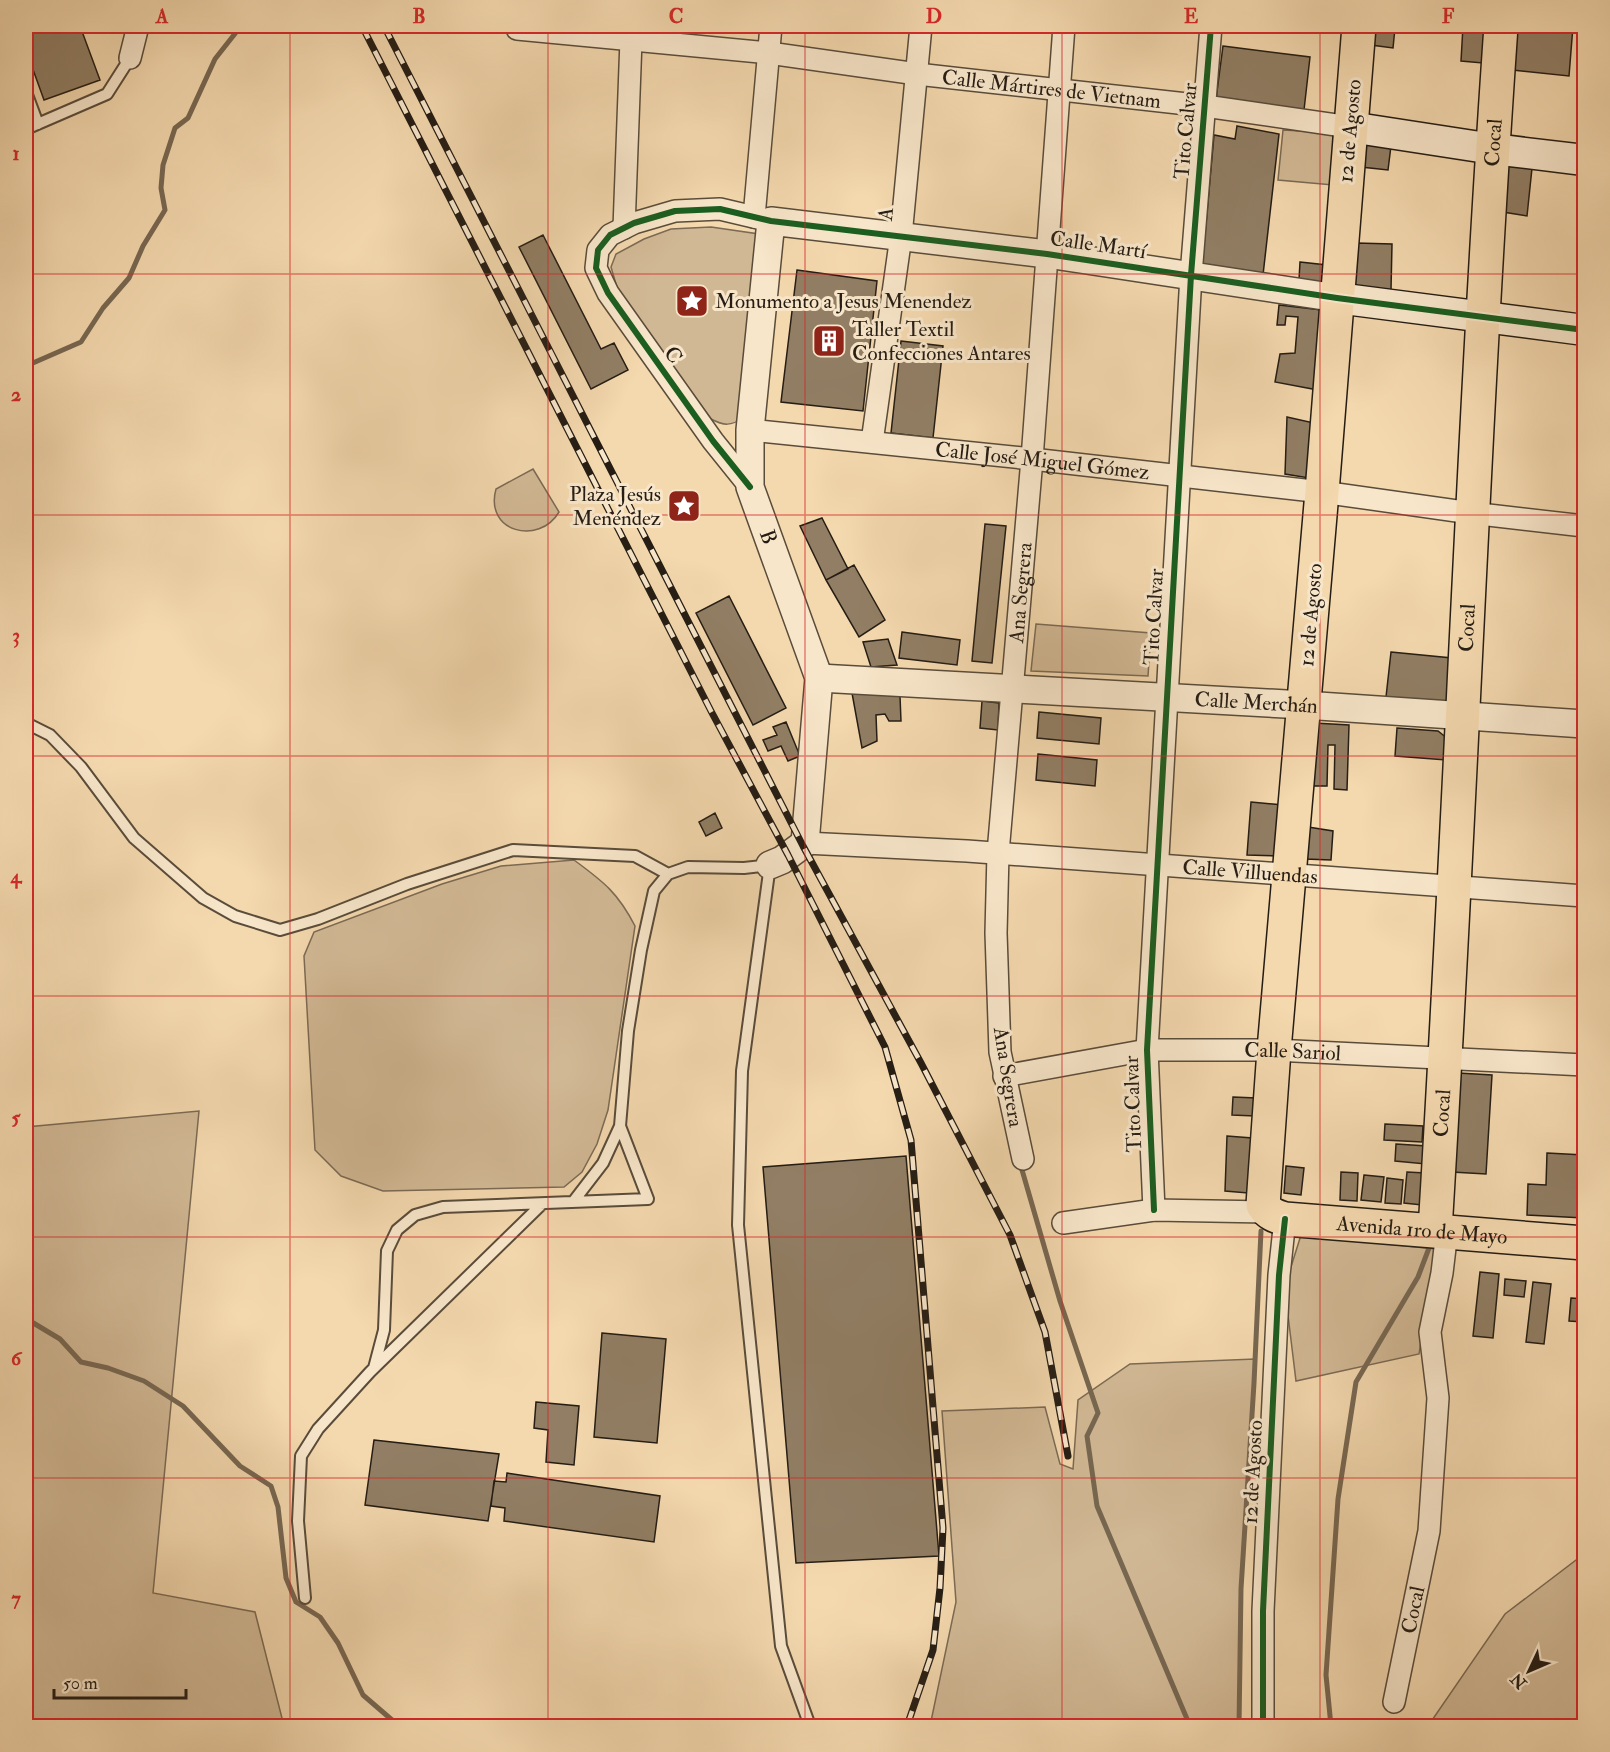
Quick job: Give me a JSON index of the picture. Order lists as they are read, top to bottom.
{
  "streets": {
    "main road": [
      "Calle Mártires de Vietnam",
      "12 de Agosto",
      "Cocal",
      "Calle Martí",
      "Avenida 1ro de Mayo"
    ],
    "street": [
      "Tito Calvar",
      "A",
      "C",
      "Calle José Miguel Gómez",
      "B",
      "Ana Segrera",
      "Calle Merchán",
      "Calle Villuendas",
      "Calle Sariol"
    ]
  },
  "crossings": [
    ["Calle Mártires de Vietnam", "Tito Calvar"],
    ["Calle Mártires de Vietnam", "12 de Agosto"],
    ["Calle Mártires de Vietnam", "Cocal"],
    ["Calle Mártires de Vietnam", "A"],
    ["Calle Mártires de Vietnam", "C"],
    ["Calle Mártires de Vietnam", "B"],
    ["Calle Mártires de Vietnam", "Ana Segrera"],
    ["Tito Calvar", "Calle Martí"],
    ["Tito Calvar", "Calle José Miguel Gómez"],
    ["Tito Calvar", "Calle Merchán"],
    ["Tito Calvar", "Calle Villuendas"],
    ["Tito Calvar", "Calle Sariol"],
    ["12 de Agosto", "Calle Martí"],
    ["12 de Agosto", "Calle José Miguel Gómez"],
    ["12 de Agosto", "Calle Merchán"],
    ["12 de Agosto", "Calle Villuendas"],
    ["12 de Agosto", "Calle Sariol"],
    ["12 de Agosto", "Avenida 1ro de Mayo"],
    ["Cocal", "Calle Martí"],
    ["Cocal", "Calle José Miguel Gómez"],
    ["Cocal", "Calle Merchán"],
    ["Cocal", "Calle Villuendas"],
    ["Cocal", "Calle Sariol"],
    ["Cocal", "Avenida 1ro de Mayo"],
    ["A", "Calle Martí"],
    ["A", "Calle José Miguel Gómez"],
    ["Calle Martí", "C"],
    ["Calle Martí", "B"],
    ["Calle Martí", "Ana Segrera"],
    ["C", "B"],
    ["Calle José Miguel Gómez", "B"],
    ["Calle José Miguel Gómez", "Ana Segrera"],
    ["B", "Calle Merchán"],
    ["B", "Calle Villuendas"],
    ["Ana Segrera", "Calle Merchán"],
    ["Ana Segrera", "Calle Villuendas"],
    ["Ana Segrera", "Calle Sariol"]
  ],
  "places": {
    "place": ["Monumento a Jesus Menendez", "Plaza Jesús Menéndez"],
    "building": ["Taller Textil Confecciones Antares"]
  },
  "scale_bar": "50 m",
  "north": "bottom left",
  "grid": {
    "columns": [
      "A",
      "B",
      "C",
      "D",
      "E",
      "F"
    ],
    "rows": [
      "1",
      "2",
      "3",
      "4",
      "5",
      "6",
      "7"
    ]
  }
}
